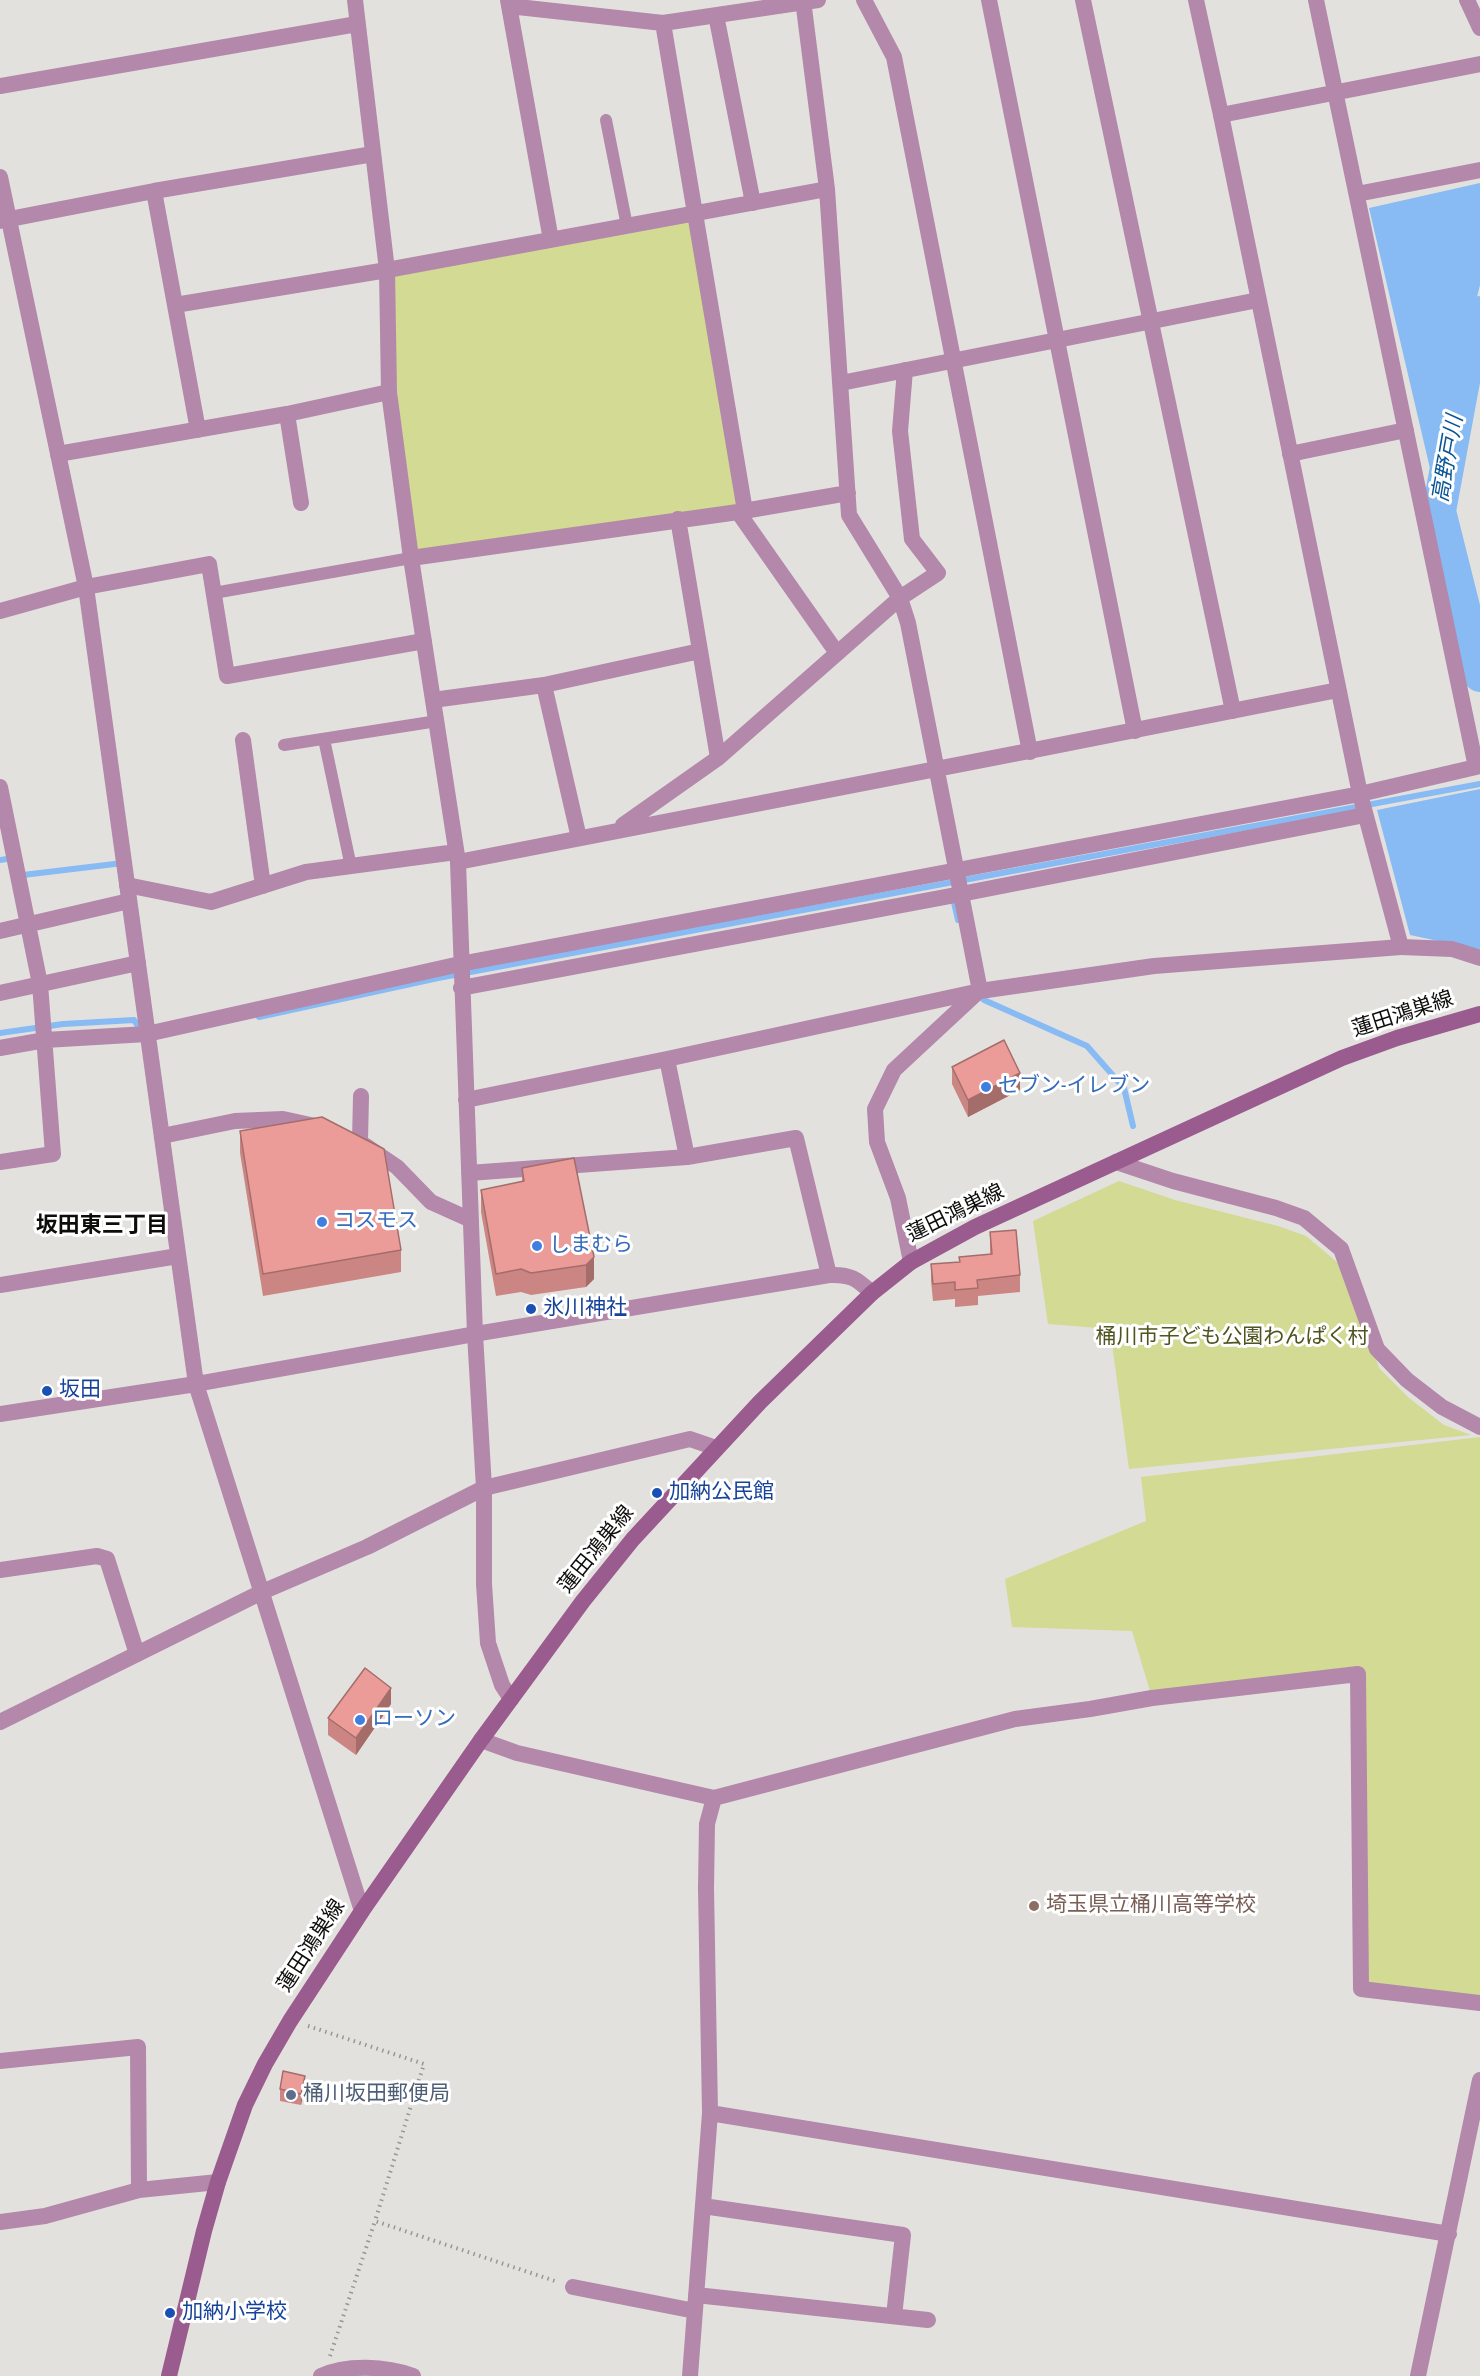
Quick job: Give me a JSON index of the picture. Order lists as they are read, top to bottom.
{
  "streets": {
    "main road": ["蓮田鴻巣線"]
  },
  "districts": ["坂田東三丁目"],
  "water": ["高野戸川"],
  "parks": ["桶川市子ども公園わんぱく村"],
  "places": [
    "セブン-イレブン",
    "コスモス",
    "しまむら",
    "氷川神社",
    "坂田",
    "加納公民館",
    "ローソン",
    "埼玉県立桶川高等学校",
    "桶川坂田郵便局",
    "加納小学校"
  ]
}
